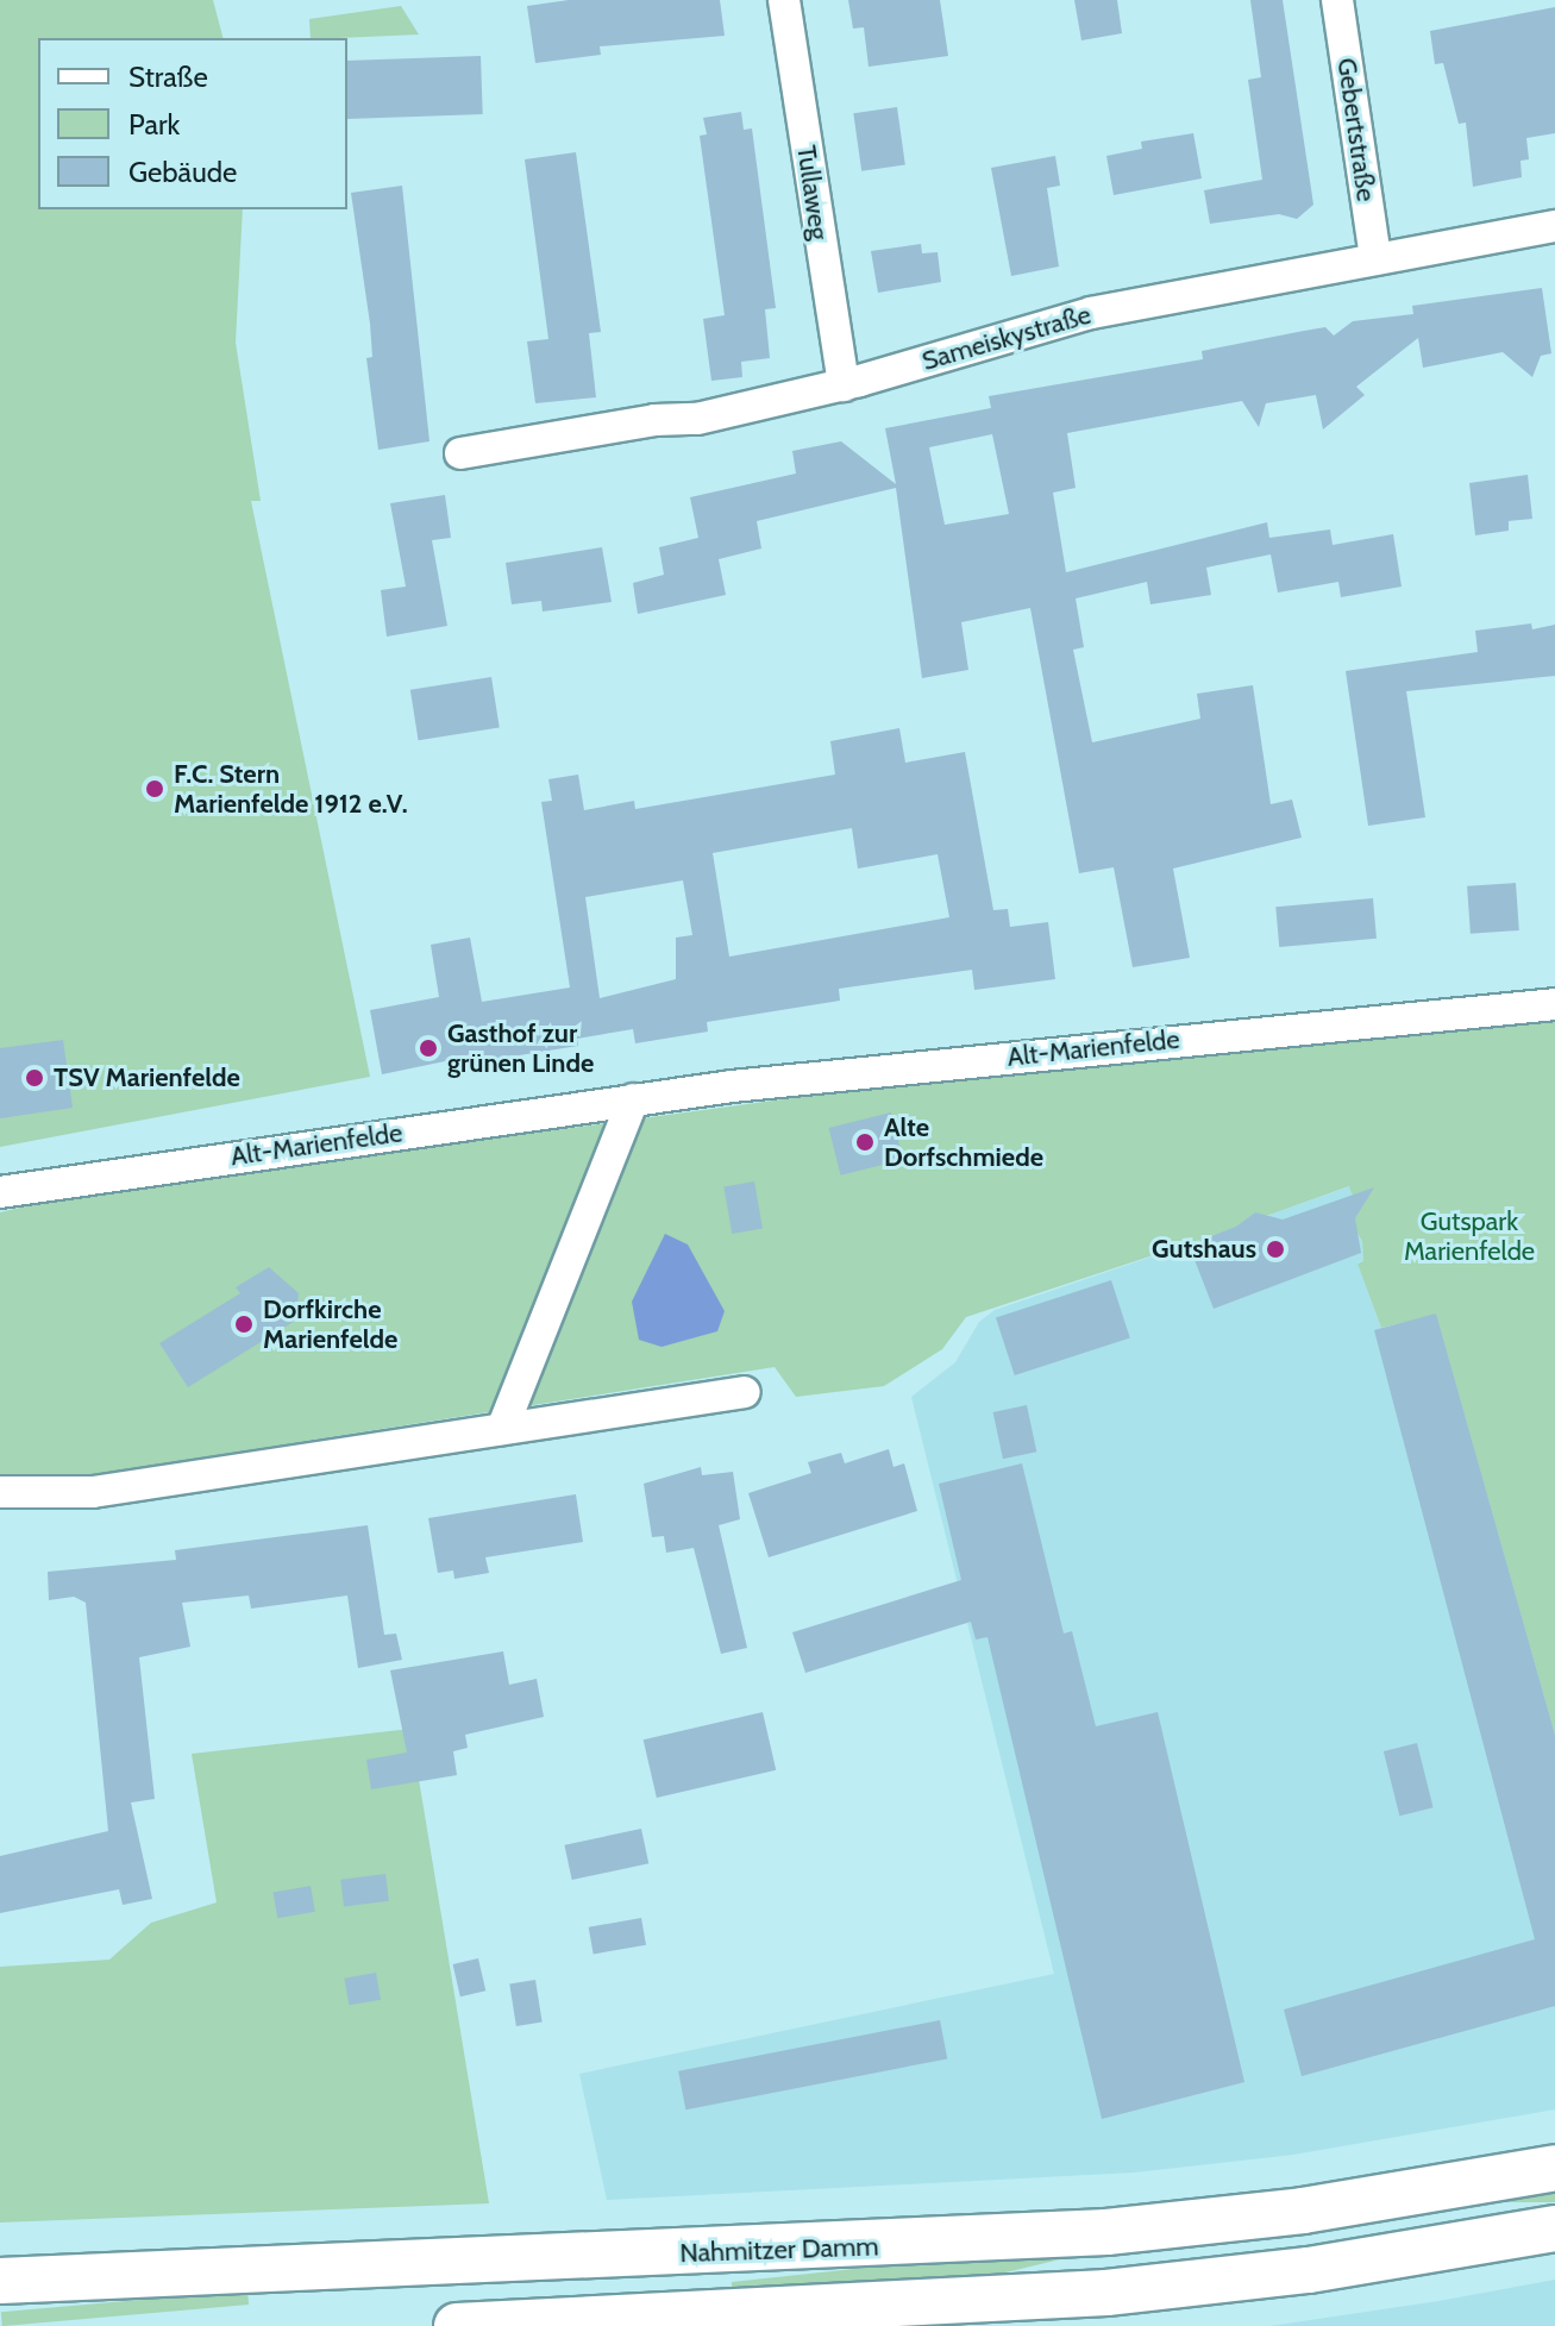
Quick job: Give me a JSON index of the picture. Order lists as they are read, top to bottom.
{
  "streets": {
    "main road": ["Nahmitzer Damm"],
    "street": [
      "Gebertstraße",
      "Tullaweg",
      "Sameiskystraße",
      "Alt-Marienfelde"
    ]
  },
  "crossings": [
    ["Gebertstraße", "Sameiskystraße"],
    ["Tullaweg", "Sameiskystraße"]
  ],
  "parks": ["Gutspark Marienfelde"],
  "places": [
    "F.C. Stern Marienfelde 1912 e.V.",
    "Gasthof zur grünen Linde",
    "TSV Marienfelde",
    "Alte Dorfschmiede",
    "Gutshaus",
    "Dorfkirche Marienfelde"
  ],
  "legend": ["Straße", "Park", "Gebäude"]
}
